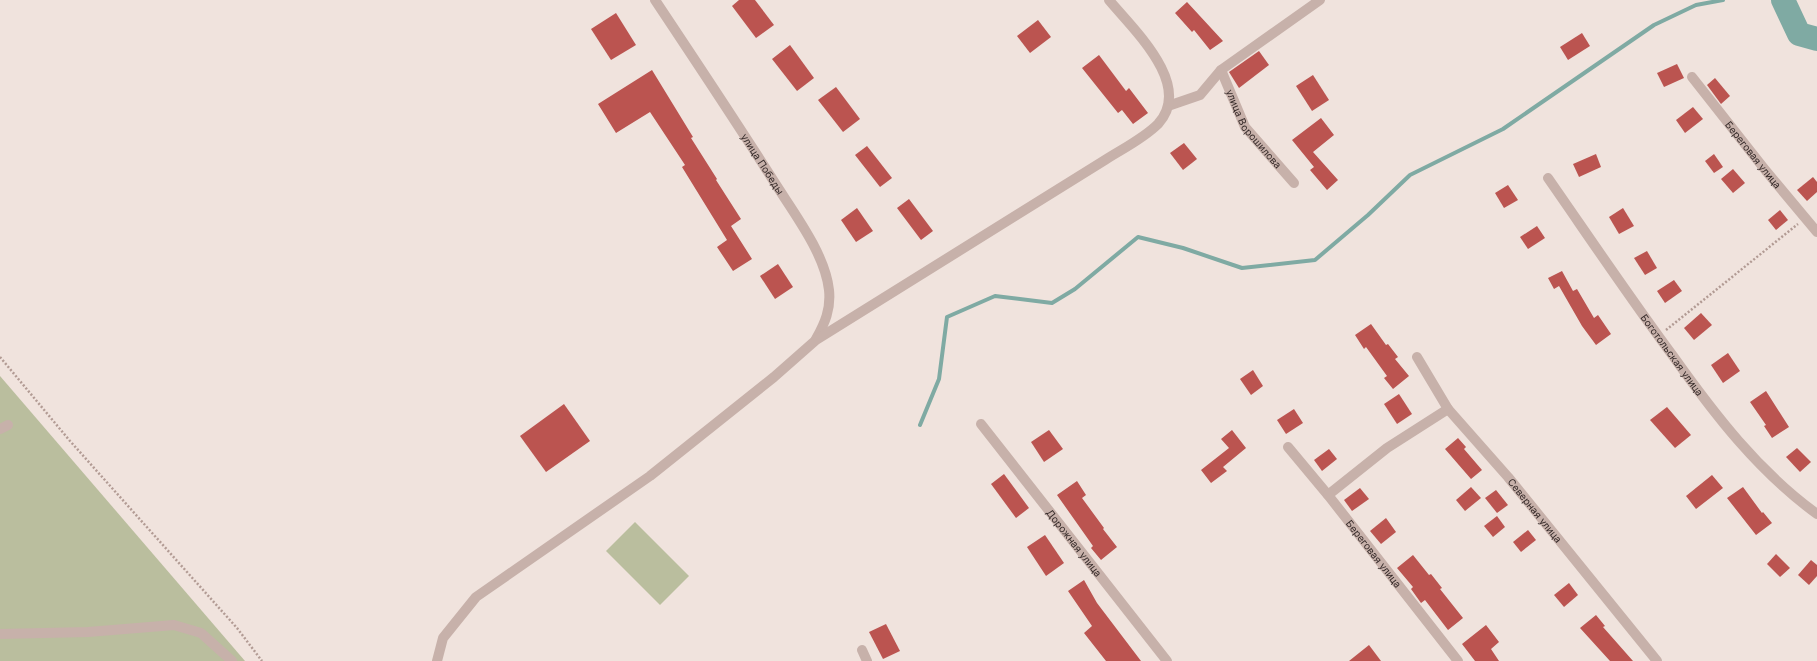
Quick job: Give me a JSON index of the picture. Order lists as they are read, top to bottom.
{
  "streets": {
    "street": [
      "улица Ворошилова",
      "Береговая улица",
      "улица Победы",
      "Боготольская улица",
      "Северная улица",
      "Дорожная улица"
    ]
  }
}
